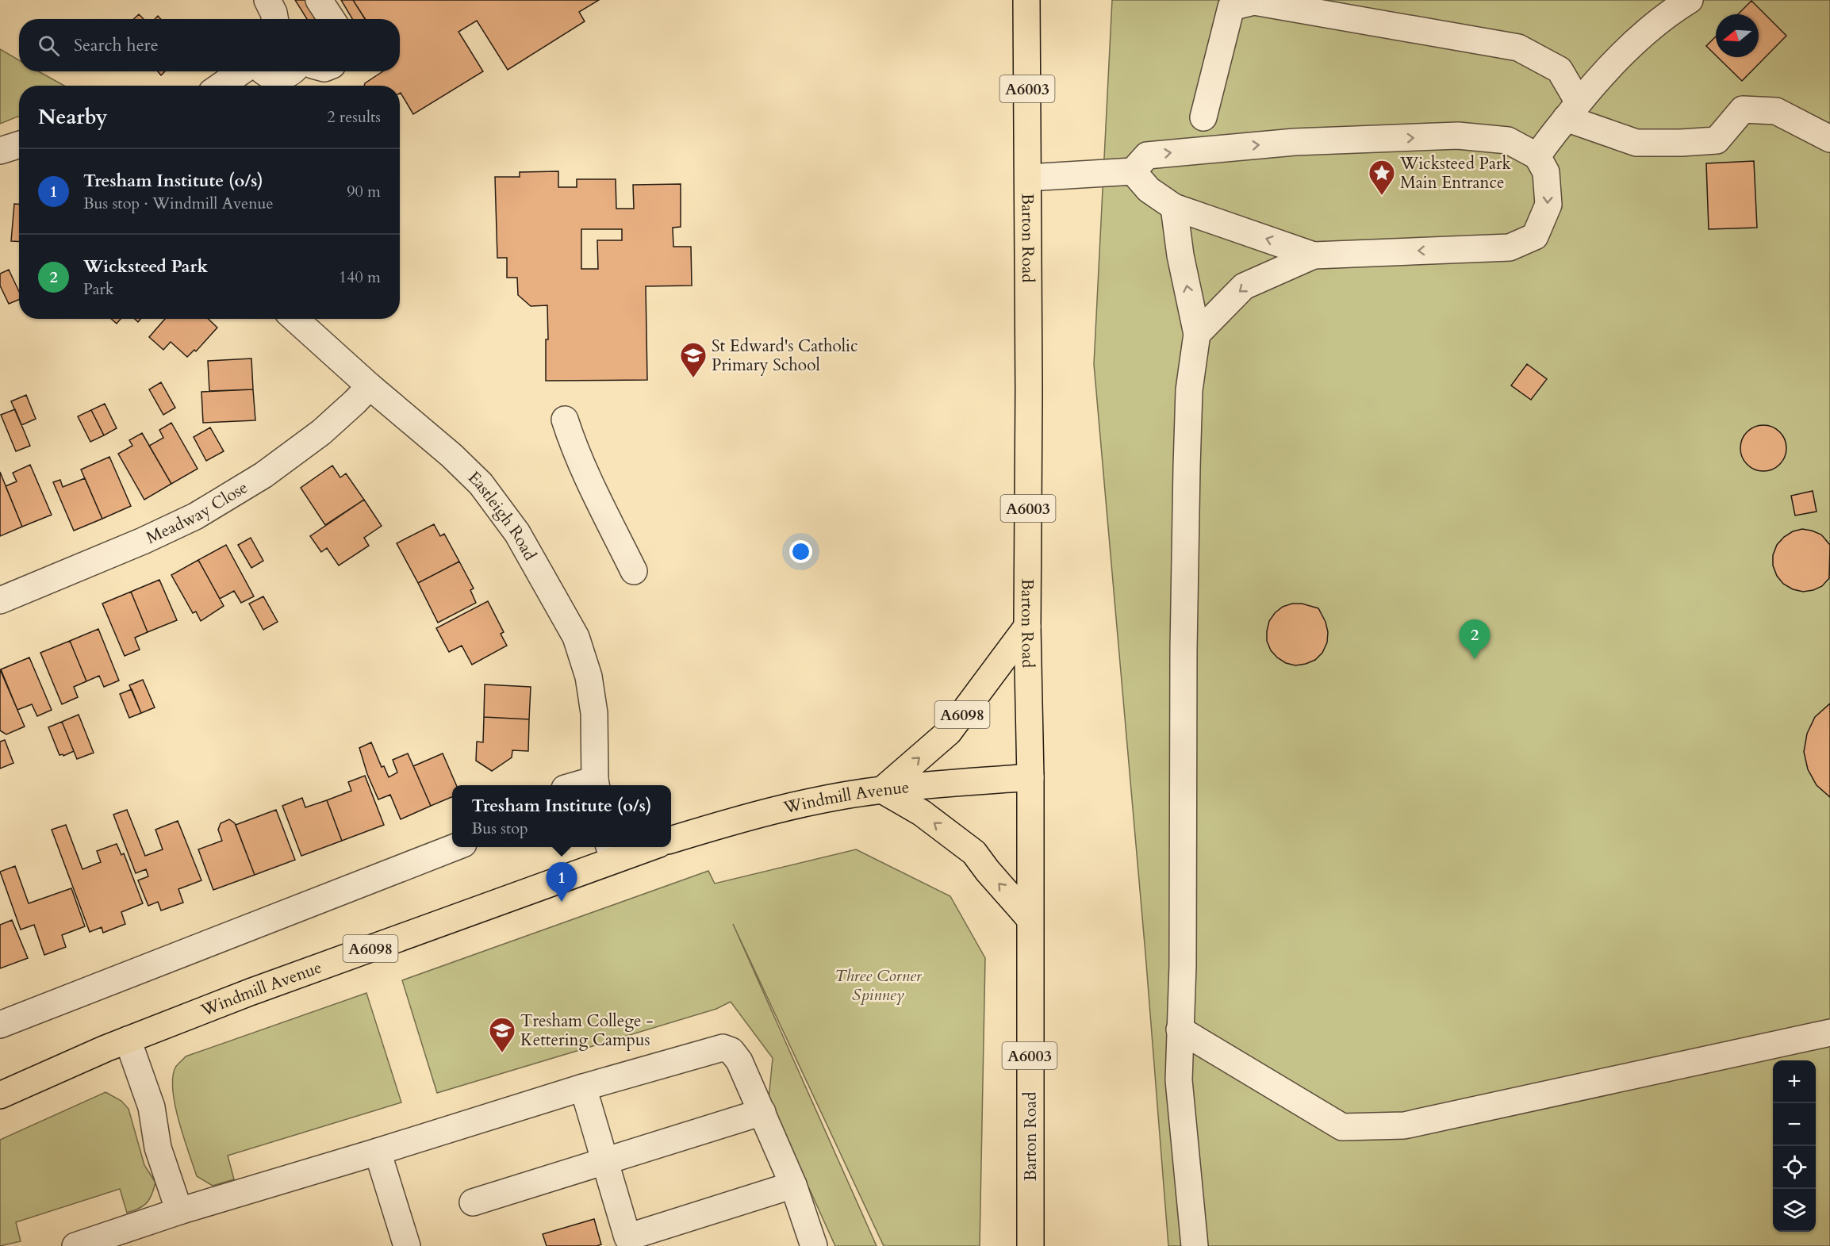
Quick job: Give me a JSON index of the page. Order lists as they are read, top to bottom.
{
  "streets": {
    "main road": [
      "A6003",
      "Barton Road",
      "A6098",
      "Windmill Avenue"
    ],
    "street": ["Meadway Close", "Eastleigh Road"]
  },
  "crossings": [
    ["Barton Road", "A6098"],
    ["Barton Road", "Windmill Avenue"],
    ["Meadway Close", "Eastleigh Road"],
    ["A6098", "Windmill Avenue"]
  ],
  "parks": ["Three Corner Spinney"],
  "places": {
    "place": ["Wicksteed Park Main Entrance"],
    "school or university": ["St Edward's Catholic Primary School", "Tresham College - Kettering Campus"]
  },
  "north": "left",
  "page": {
    "search": "Search here",
    "heading": ["Nearby", "2 results"],
    "list": [
      {
        "mark": "1",
        "name": "Tresham Institute (o/s)",
        "note": "Bus stop · Windmill Avenue",
        "value": "90 m"
      },
      {
        "mark": "2",
        "name": "Wicksteed Park",
        "note": "Park",
        "value": "140 m"
      }
    ],
    "pins": ["2", "1"],
    "popup": ["Tresham Institute (o/s)", "Bus stop"],
    "map_buttons": ["+", "−"]
  }
}
